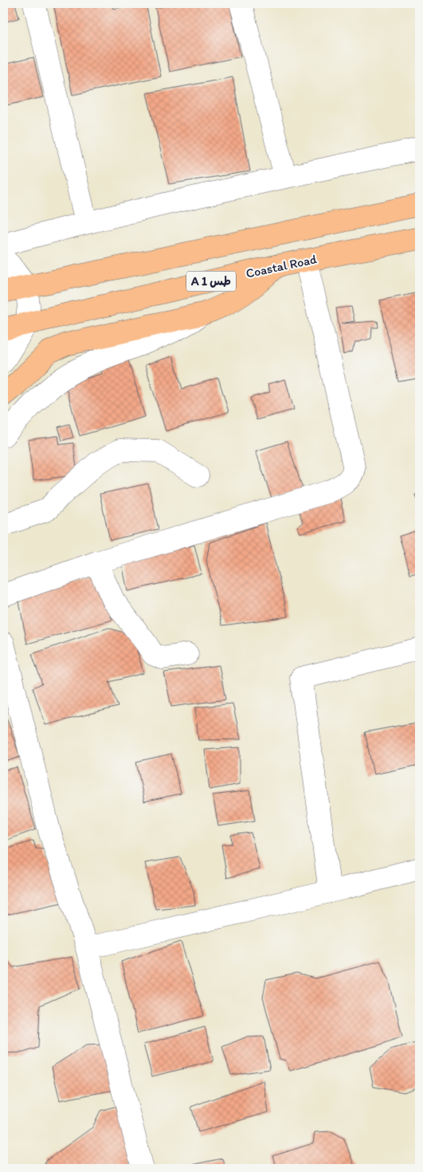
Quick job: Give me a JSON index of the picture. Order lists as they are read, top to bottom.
{
  "streets": {
    "highway": ["Coastal Road", "A 1 طس"]
  }
}
